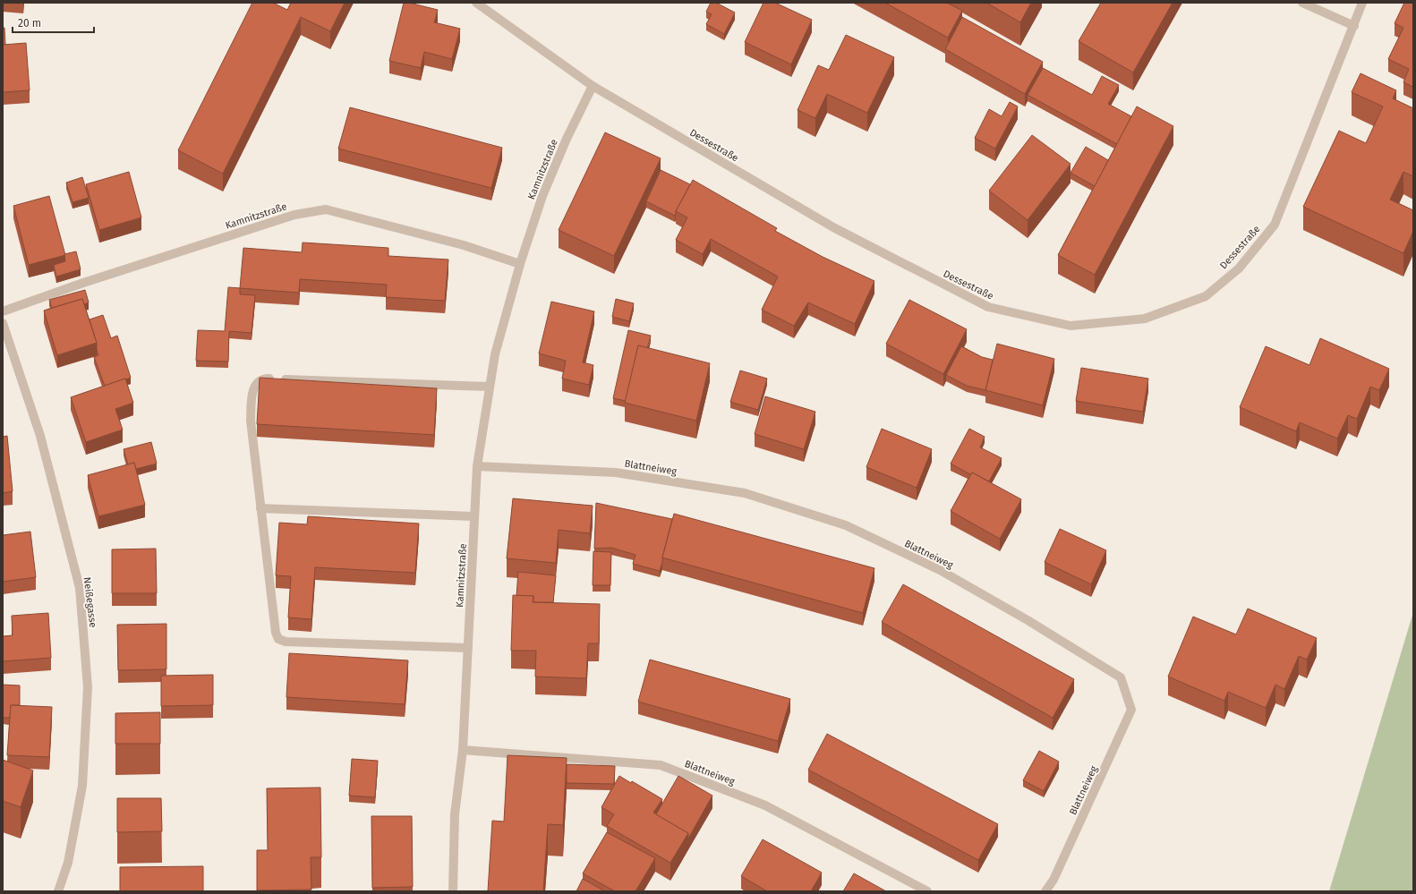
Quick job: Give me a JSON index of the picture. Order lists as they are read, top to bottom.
{
  "streets": {
    "street": [
      "Dessestraße",
      "Kamnitzstraße",
      "Blattneiweg",
      "Neißegasse"
    ]
  },
  "crossings": [
    ["Dessestraße", "Kamnitzstraße"],
    ["Kamnitzstraße", "Blattneiweg"]
  ],
  "scale_bar": "20 m"
}
